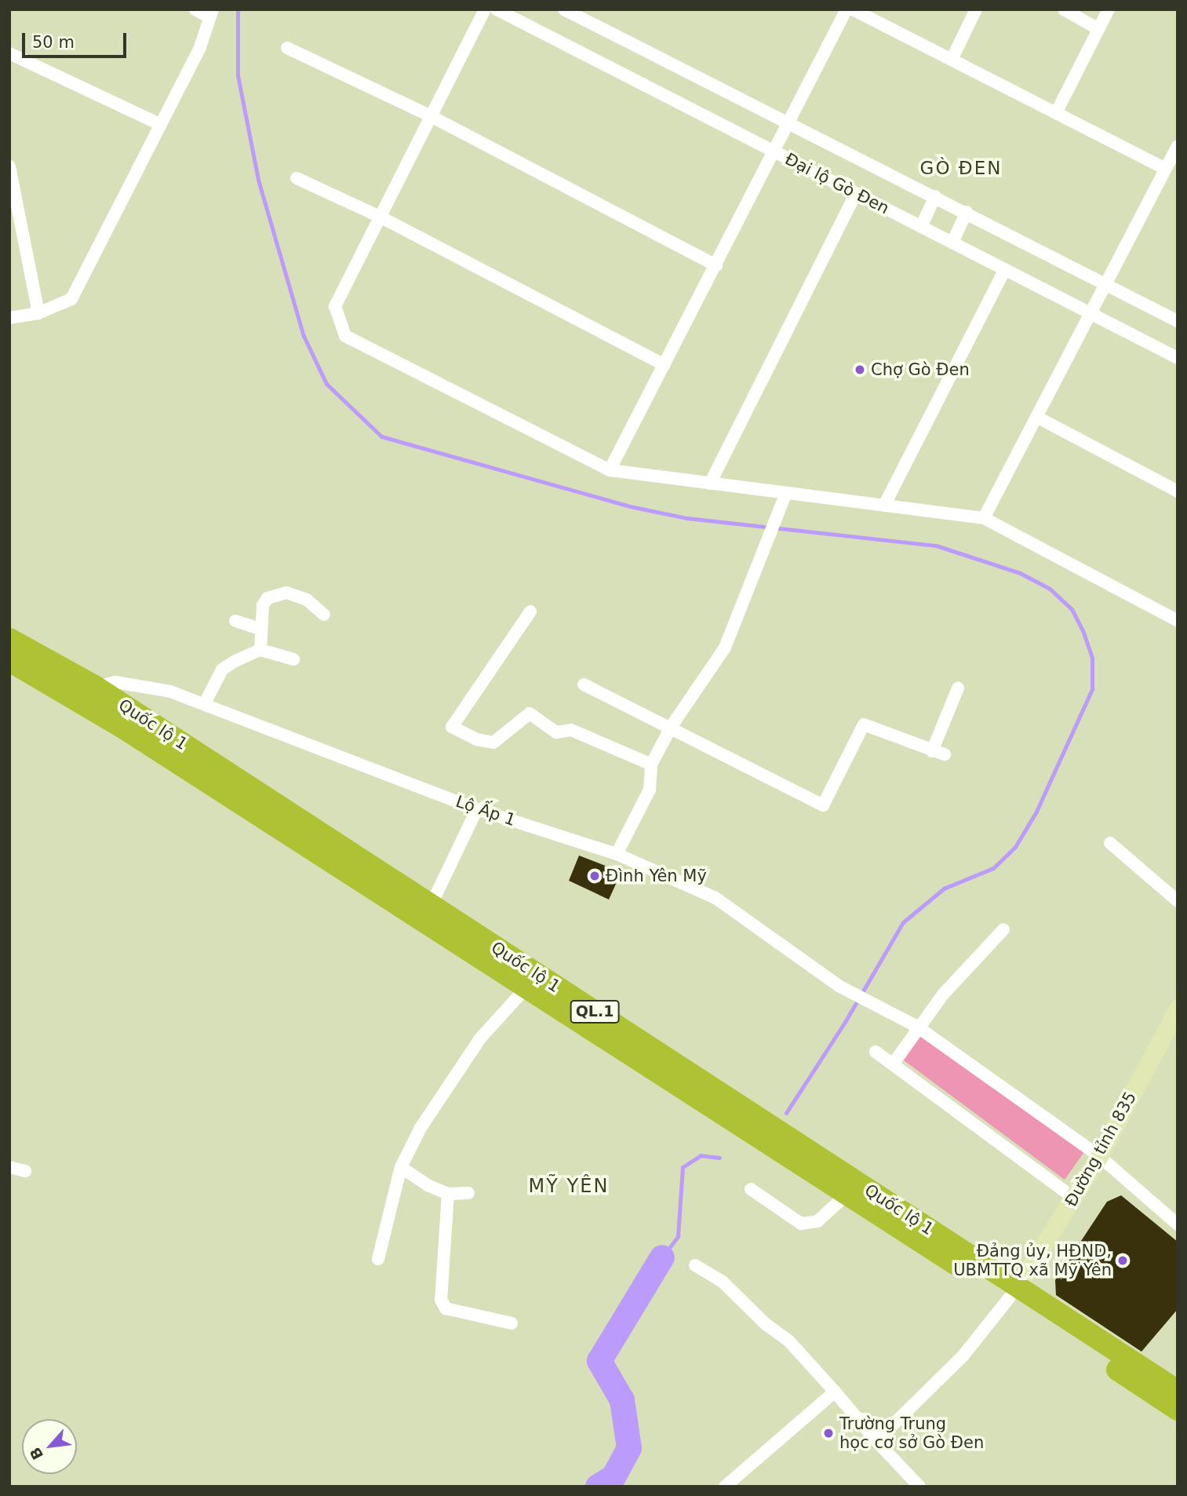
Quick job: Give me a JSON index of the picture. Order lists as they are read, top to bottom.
{
  "streets": {
    "highway": ["Quốc lộ 1", "QL.1"],
    "main road": ["Đường tỉnh 835"],
    "street": ["Đại lộ Gò Đen", "Lộ Ấp 1"]
  },
  "crossings": [
    ["Quốc lộ 1", "Lộ Ấp 1"],
    ["Quốc lộ 1", "Đường tỉnh 835"],
    ["Lộ Ấp 1", "Đường tỉnh 835"]
  ],
  "districts": ["GÒ ĐEN", "MỸ YÊN"],
  "places": [
    "Chợ Gò Đen",
    "Đình Yên Mỹ",
    "Đảng ủy, HĐND, UBMTTQ xã Mỹ Yên",
    "Trường Trung học cơ sở Gò Đen"
  ],
  "scale_bar": "50 m",
  "north": "bottom left"
}
